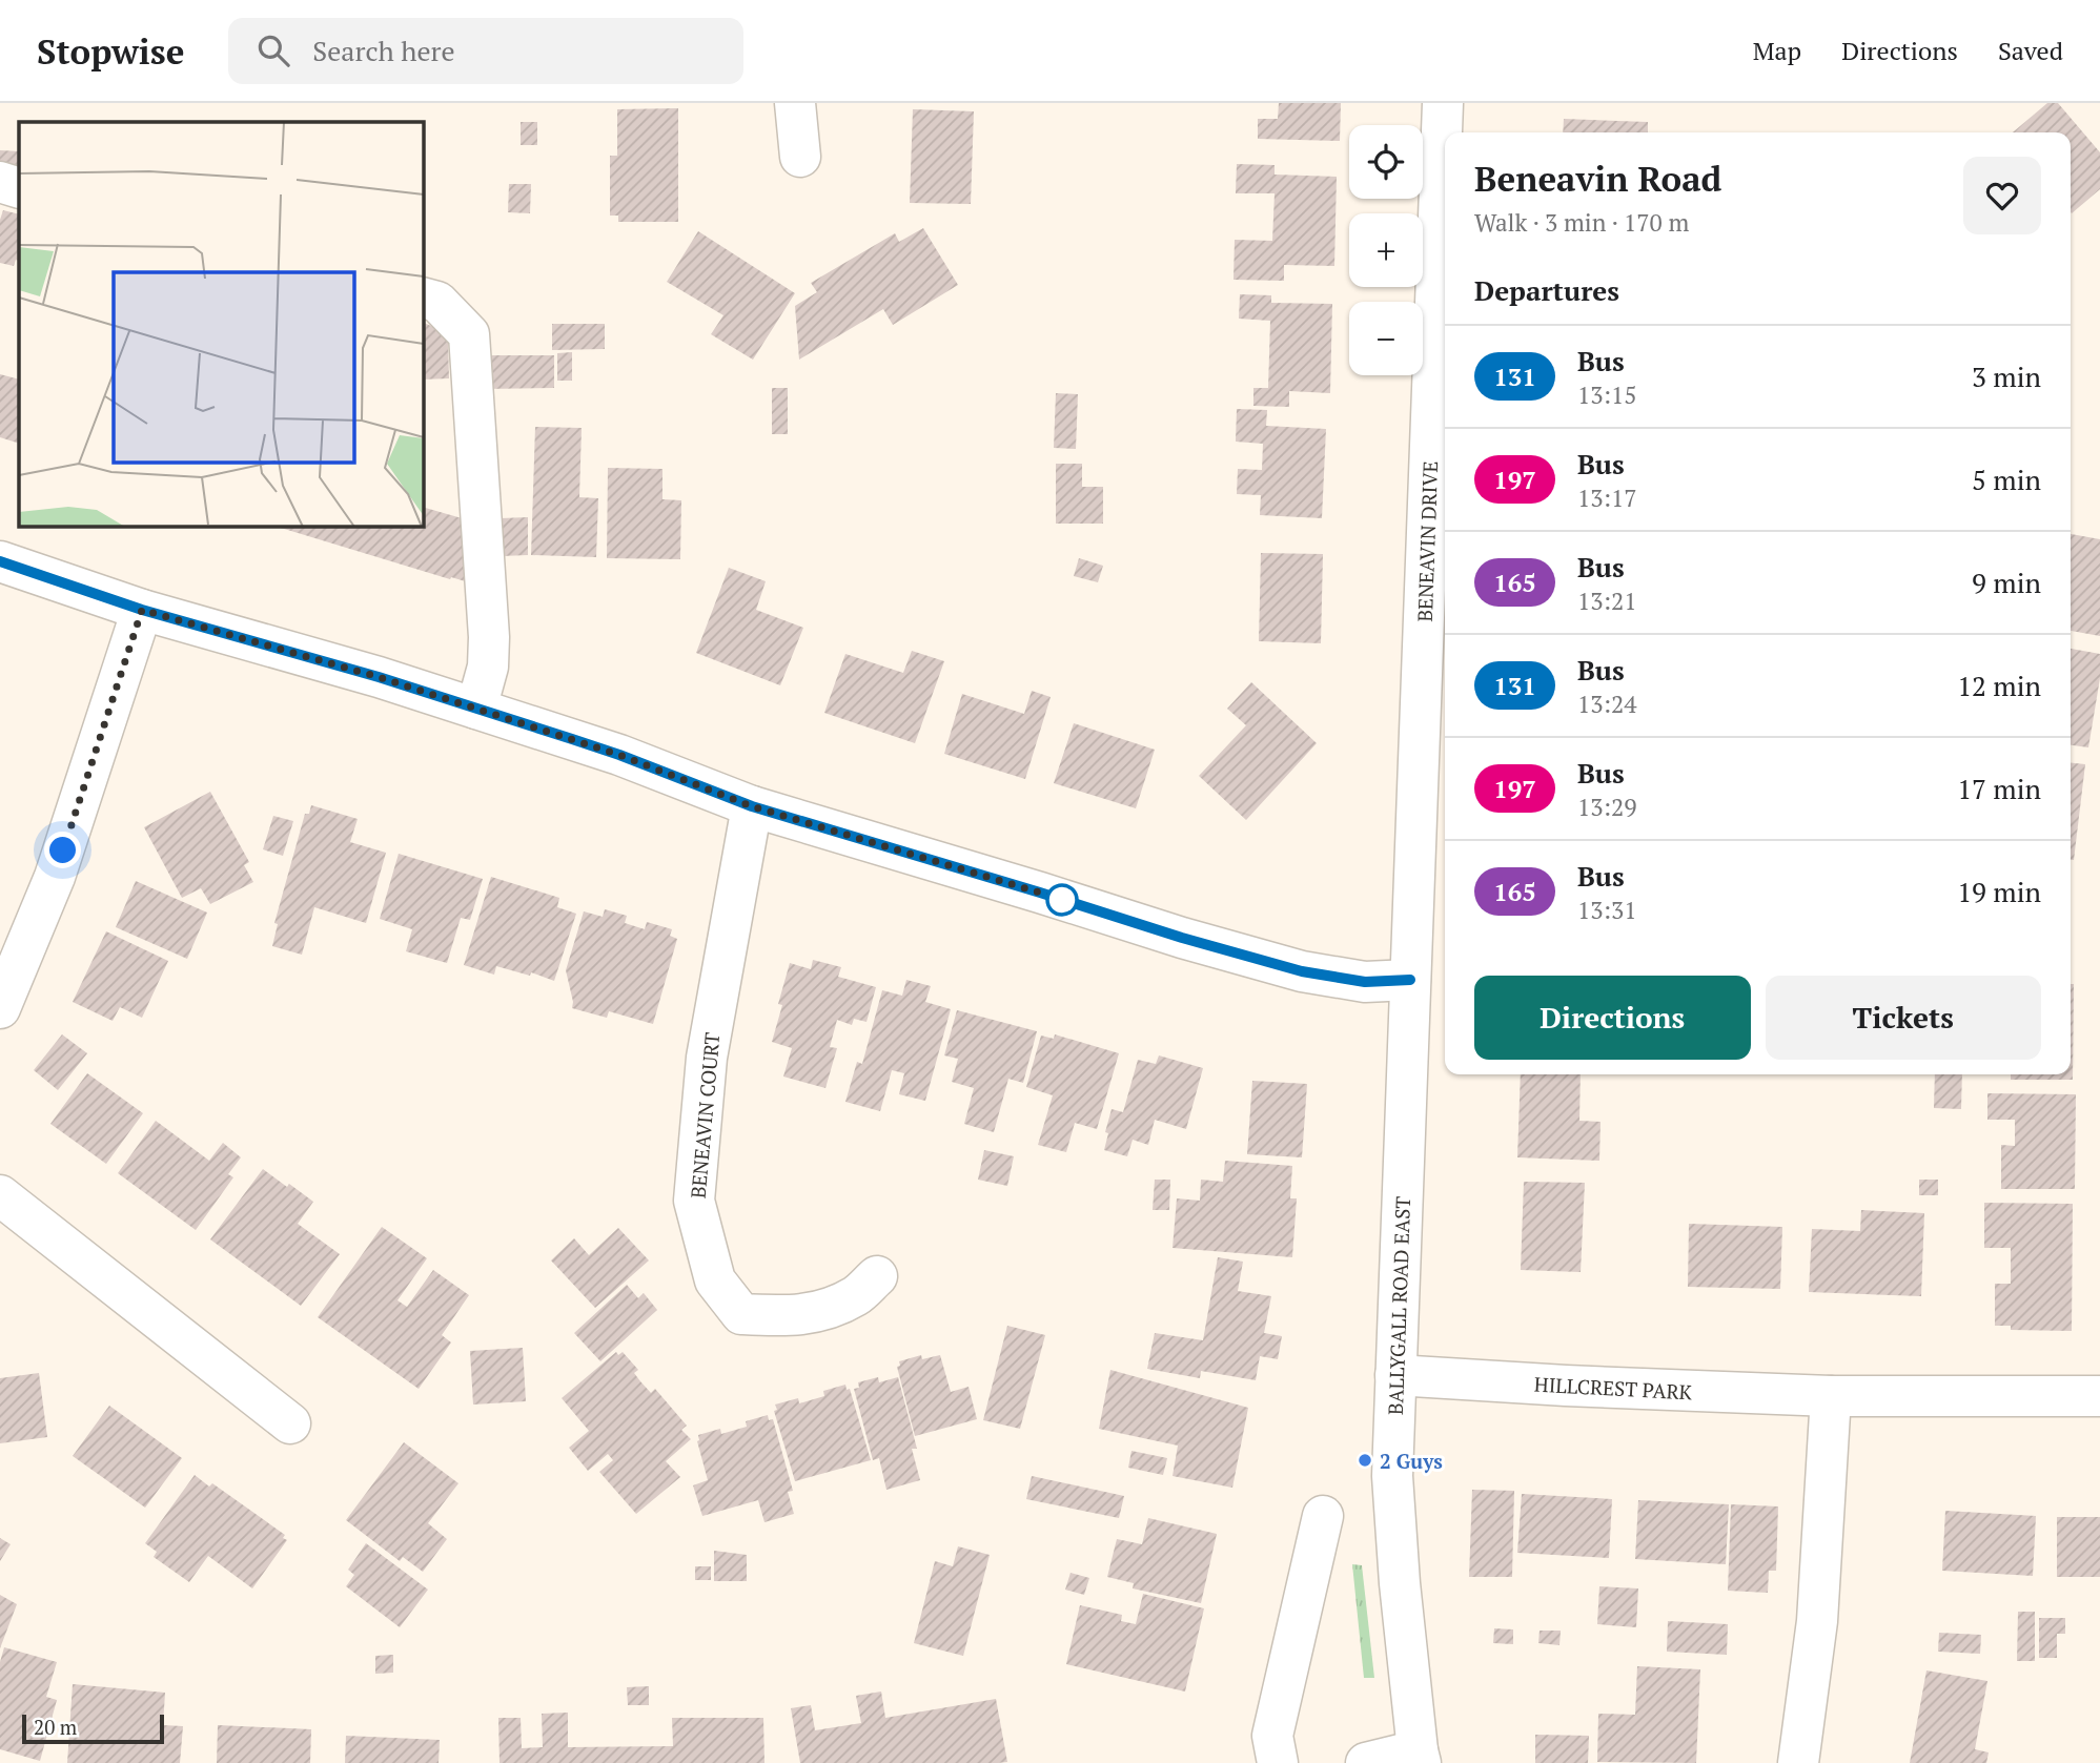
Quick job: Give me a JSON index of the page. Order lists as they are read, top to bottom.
{
  "streets": {
    "street": [
      "BENEAVIN DRIVE",
      "BENEAVIN COURT",
      "BALLYGALL ROAD EAST",
      "HILLCREST PARK"
    ]
  },
  "crossings": [
    ["BENEAVIN DRIVE", "BALLYGALL ROAD EAST"],
    ["BALLYGALL ROAD EAST", "HILLCREST PARK"]
  ],
  "places": ["2 Guys"],
  "lines": ["bus line 131"],
  "scale_bar": "20 m",
  "page": {
    "header": "Stopwise",
    "search": "Search here",
    "nav": ["Map", "Directions", "Saved"],
    "map_buttons": ["+", "−"],
    "heading": [
      ["Beneavin Road", "Walk · 3 min · 170 m"],
      "Departures"
    ],
    "list": [
      {
        "mark": "131",
        "name": "Bus",
        "note": "13:15",
        "value": "3 min"
      },
      {
        "mark": "197",
        "name": "Bus",
        "note": "13:17",
        "value": "5 min"
      },
      {
        "mark": "165",
        "name": "Bus",
        "note": "13:21",
        "value": "9 min"
      },
      {
        "mark": "131",
        "name": "Bus",
        "note": "13:24",
        "value": "12 min"
      },
      {
        "mark": "197",
        "name": "Bus",
        "note": "13:29",
        "value": "17 min"
      },
      {
        "mark": "165",
        "name": "Bus",
        "note": "13:31",
        "value": "19 min"
      }
    ],
    "buttons": ["Directions", "Tickets"],
    "scale": "20 m"
  }
}
